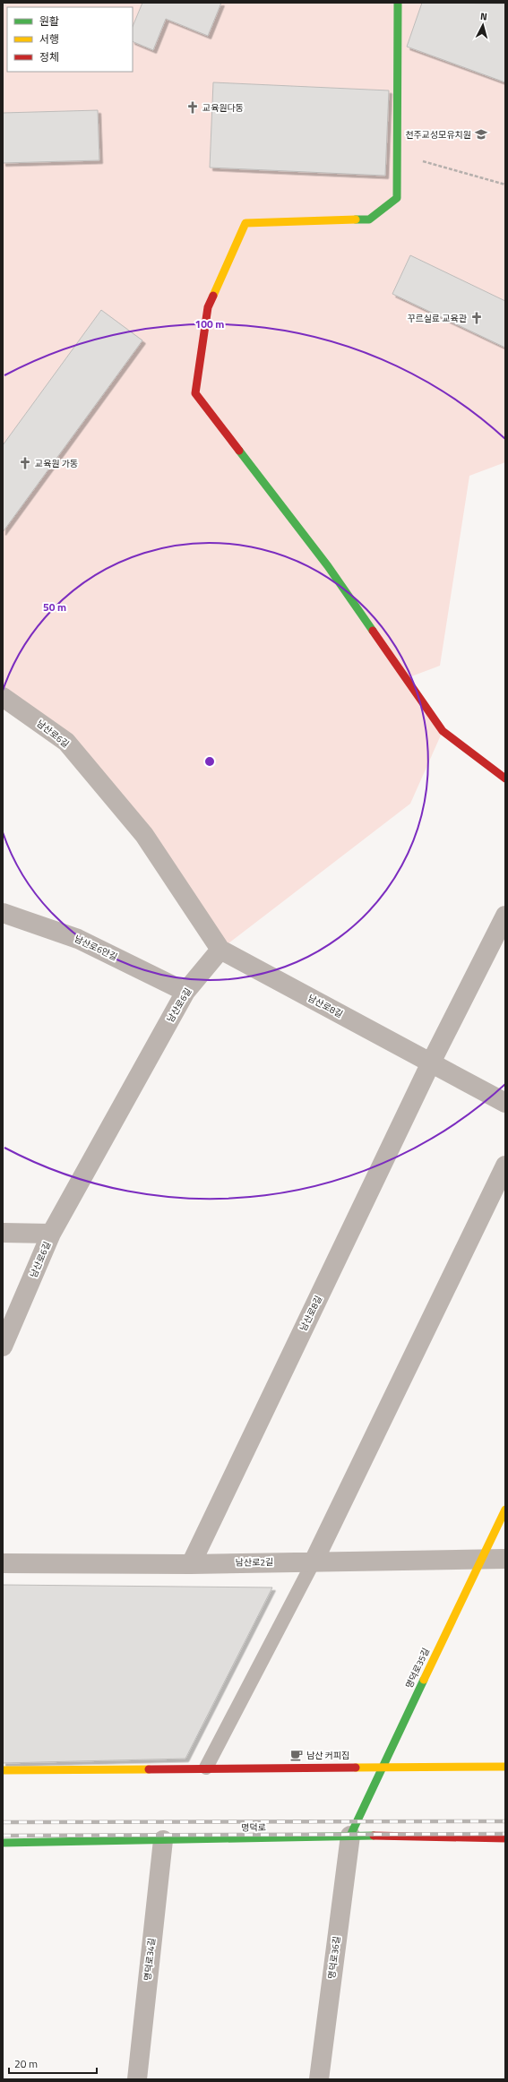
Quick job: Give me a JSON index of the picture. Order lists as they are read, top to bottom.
{
  "streets": {
    "street": [
      "남산로6길",
      "남산로6안길",
      "남산로8길",
      "남산로2길",
      "명덕로35길",
      "명덕로",
      "명덕로36길",
      "명덕로34길"
    ]
  },
  "crossings": [
    ["남산로6길", "남산로6안길"],
    ["남산로6길", "남산로8길"],
    ["남산로8길", "남산로2길"],
    ["남산로2길", "명덕로35길"],
    ["명덕로35길", "명덕로"],
    ["명덕로35길", "명덕로36길"],
    ["명덕로", "명덕로36길"],
    ["명덕로", "명덕로34길"]
  ],
  "places": {
    "church": ["교육원다동", "꾸르실료 교육관", "교육원 가동"],
    "school or university": ["천주교성모유치원"],
    "cafe": ["남산 커피집"]
  },
  "legend": ["원활", "서행", "정체"],
  "scale_bar": "20 m",
  "north": "top",
  "rings": ["100 m", "50 m"]
}
